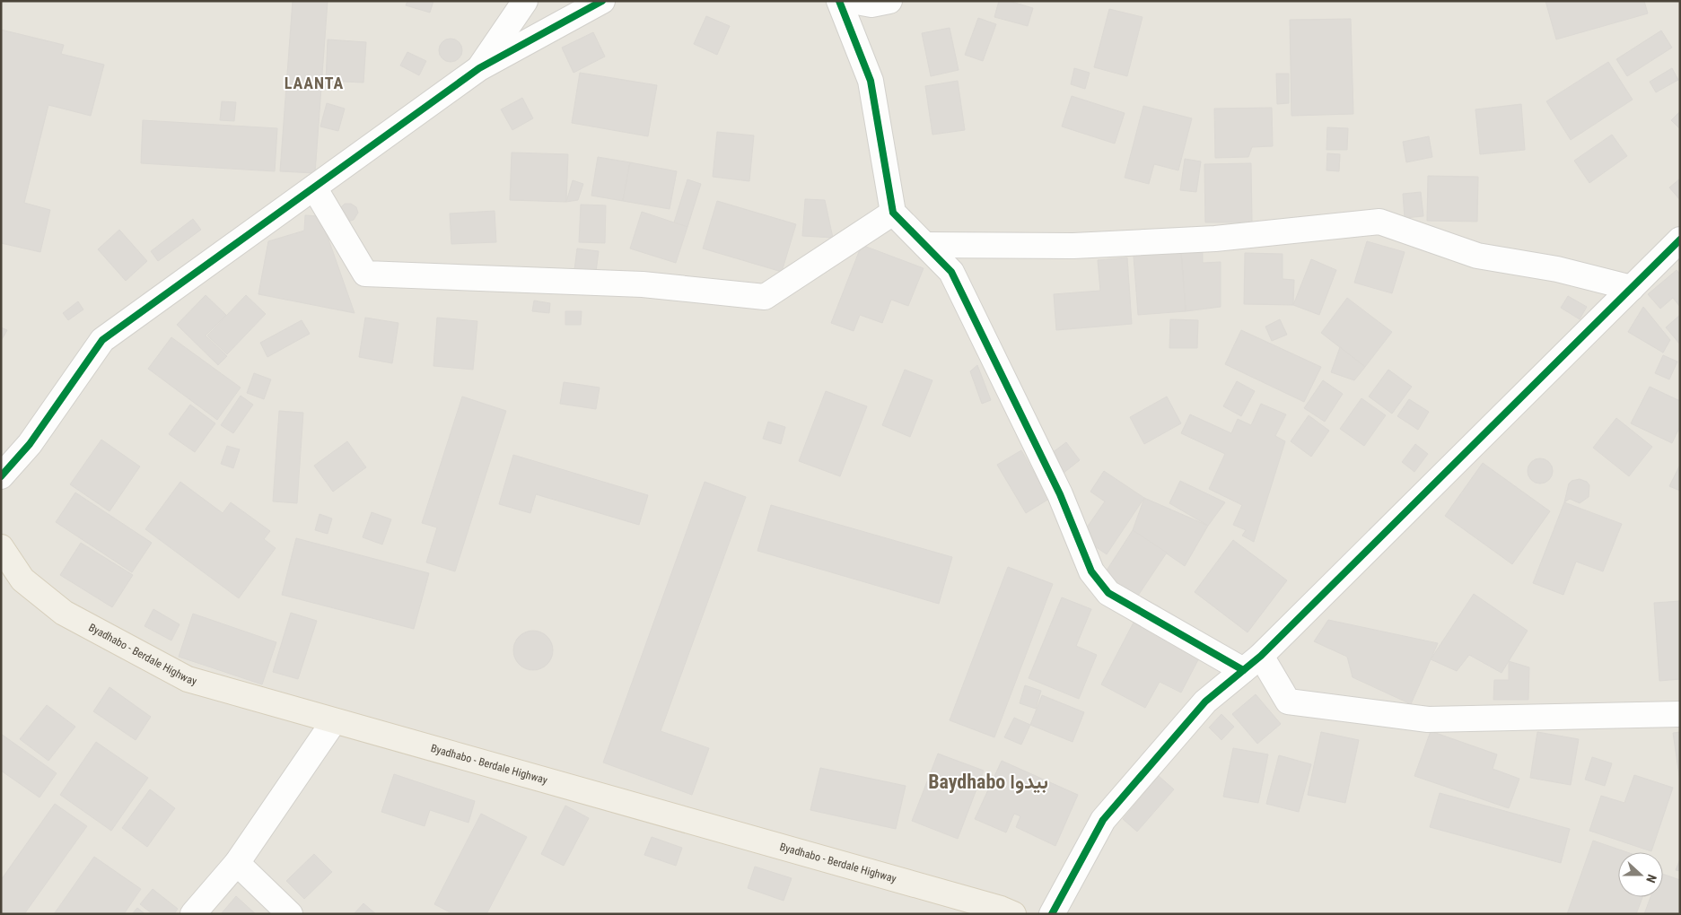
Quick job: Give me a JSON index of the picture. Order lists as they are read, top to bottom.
{
  "streets": {
    "main road": ["Byadhabo - Berdale Highway"]
  },
  "districts": ["LAANTA", "Baydhabo بيدوا"],
  "north": "right"
}
